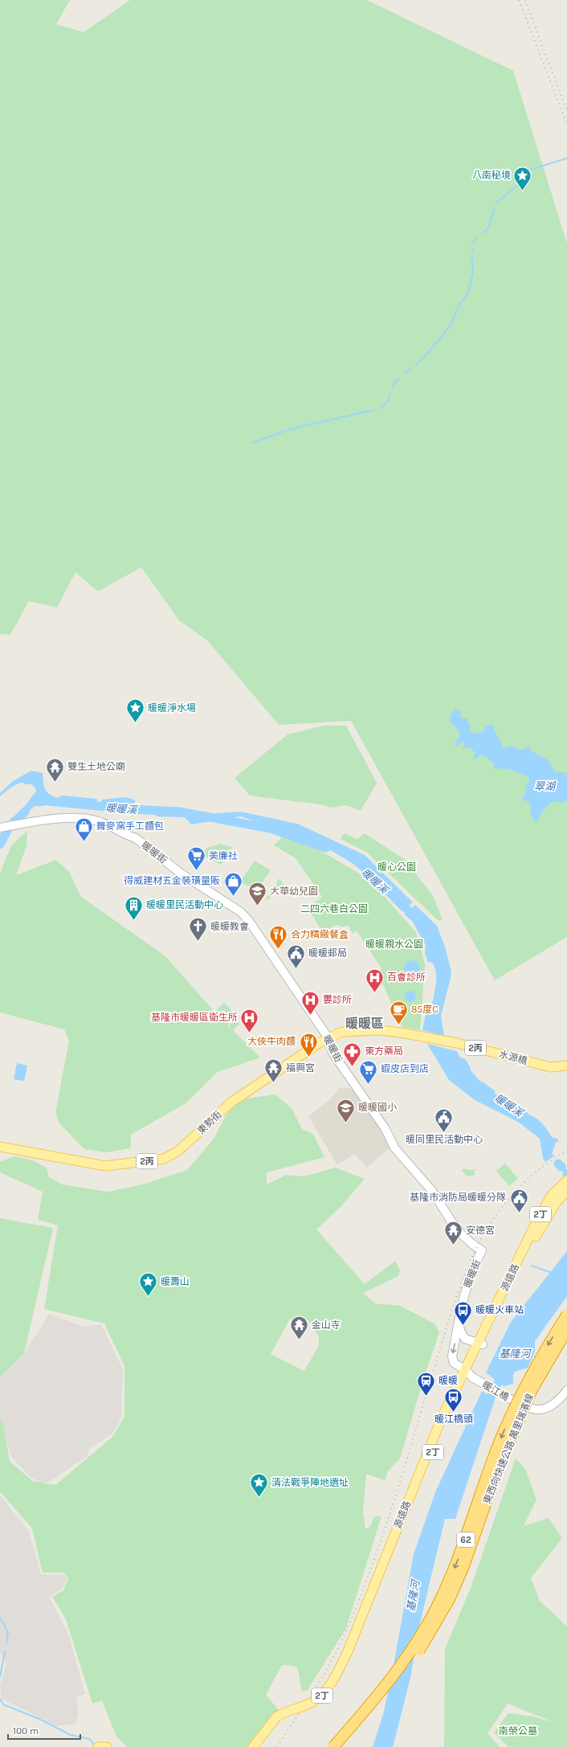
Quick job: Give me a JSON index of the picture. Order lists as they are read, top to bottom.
{
  "streets": {
    "highway": ["東西向快速公路 萬里瑞濱線", "62"],
    "main road": [
      "2丙",
      "水源橋",
      "東勢街",
      "2丁",
      "源遠路"
    ],
    "street": ["暖暖街", "暖江橋"]
  },
  "crossings": [
    ["暖暖街", "東勢街"],
    ["暖暖街", "源遠路"],
    ["暖暖街", "暖江橋"],
    ["水源橋", "東勢街"],
    ["2丁", "源遠路"],
    ["源遠路", "暖江橋"]
  ],
  "districts": ["暖暖區"],
  "water": ["翠湖", "暖暖溪", "基隆河"],
  "parks": [
    "暖心公園",
    "二四六巷白公園",
    "暖暖親水公園",
    "南榮公墓"
  ],
  "places": {
    "place": [
      "八南秘境",
      "暖暖淨水場",
      "暖壽山",
      "清法戰爭陣地遺址"
    ],
    "temple": [
      "雙生土地公廟",
      "福興宮",
      "安德宮",
      "金山寺"
    ],
    "shop": ["舞麥窯手工麵包", "得威建材五金裝璜量販"],
    "supermarket": ["美廉社", "蝦皮店到店"],
    "school or university": ["大華幼兒園", "暖暖國小"],
    "building": ["暖暖里民活動中心"],
    "church": ["暖暖教會"],
    "restaurant": ["合力精緻餐盒", "大俠牛肉麵"],
    "public building": ["暖暖郵局", "暖同里民活動中心", "基隆市消防局暖暖分隊"],
    "hospital": ["百會診所", "婁診所", "基隆市暖暖區衛生所"],
    "cafe": ["85度C"],
    "pharmacy": ["東方藥局"],
    "bus stop": ["暖暖火車站", "暖江橋頭"],
    "station": ["暖暖"]
  },
  "scale_bar": "100 m"
}
